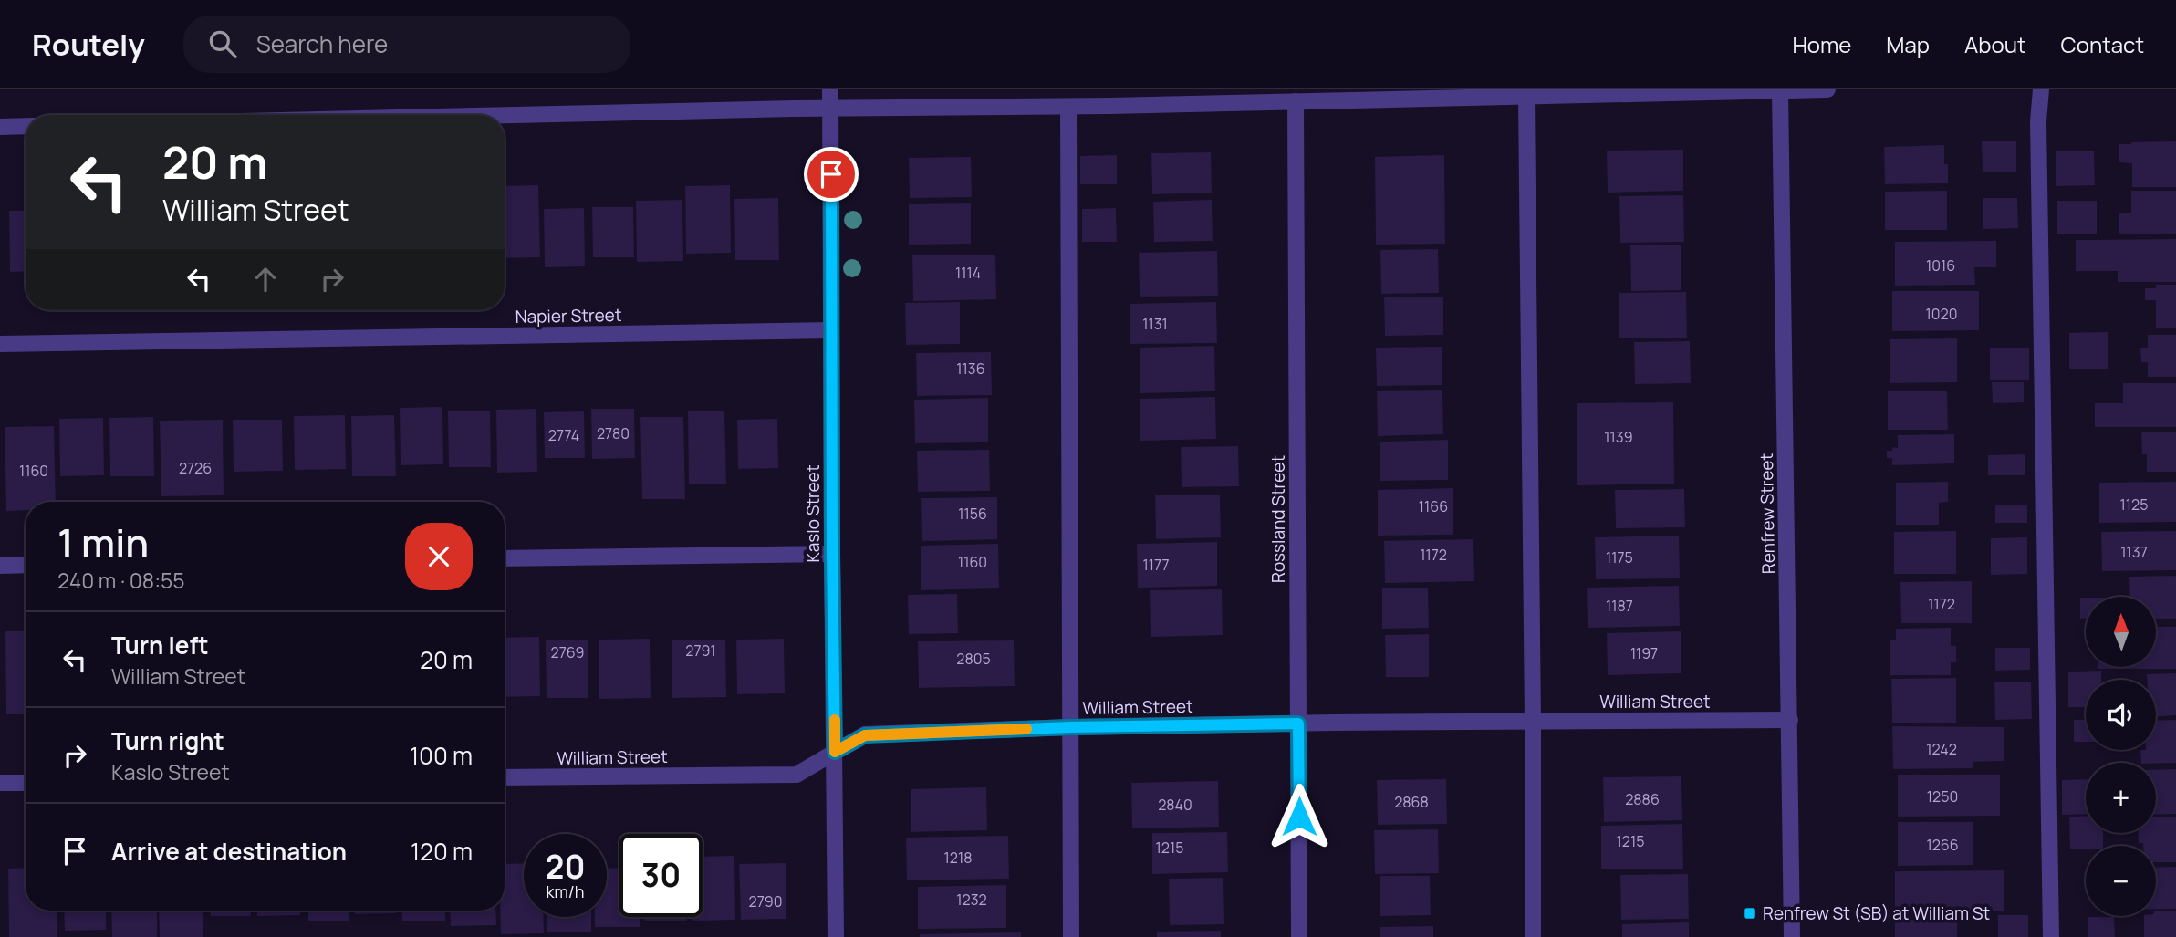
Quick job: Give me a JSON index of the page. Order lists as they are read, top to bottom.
{
  "streets": {
    "street": [
      "Napier Street",
      "Kaslo Street",
      "Renfrew Street",
      "Rossland Street",
      "William Street"
    ]
  },
  "crossings": [
    ["Napier Street", "Kaslo Street"],
    ["Kaslo Street", "William Street"],
    ["Renfrew Street", "William Street"],
    ["Rossland Street", "William Street"]
  ],
  "places": {
    "transit": ["Renfrew St (SB) at William St"]
  },
  "house_numbers": [
    "1016",
    "1114",
    "1020",
    "1131",
    "1136",
    "2780",
    "2774",
    "1139",
    "2726",
    "1160",
    "1125",
    "1166",
    "1156",
    "1137",
    "1172",
    "1175",
    "1160",
    "1177",
    "1172",
    "1187",
    "2791",
    "2769",
    "1197",
    "2805",
    "1242",
    "1250",
    "2886",
    "2868",
    "2840",
    "1215",
    "1266",
    "1215",
    "1218",
    "1232",
    "2790"
  ],
  "north": "top",
  "page": {
    "header": "Routely",
    "search": "Search here",
    "nav": [
      "Home",
      "Map",
      "About",
      "Contact"
    ],
    "turn": ["20 m", "William Street"],
    "heading": ["1 min", "240 m · 08:55"],
    "map_buttons": ["+", "−"],
    "list": [
      {
        "name": "Turn left",
        "note": "William Street",
        "value": "20 m"
      },
      {
        "name": "Turn right",
        "note": "Kaslo Street",
        "value": "100 m"
      },
      {
        "name": "Arrive at destination",
        "value": "120 m"
      }
    ],
    "speed": "20 km/h",
    "limit": "30"
  }
}
